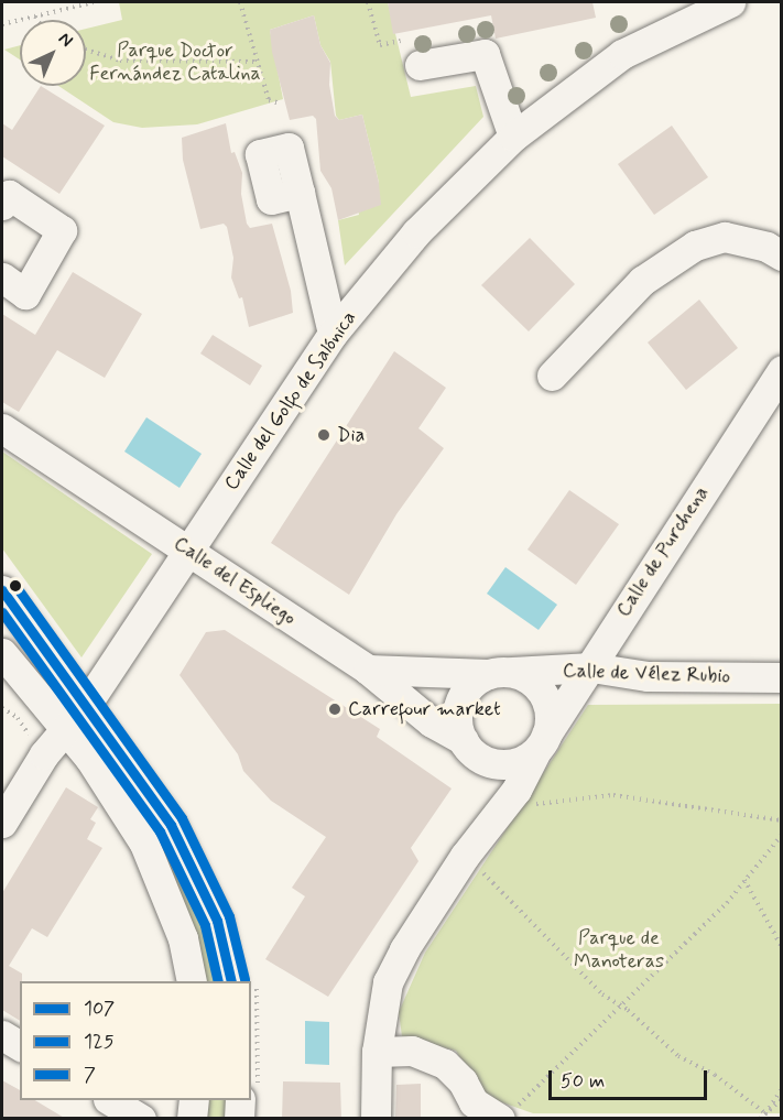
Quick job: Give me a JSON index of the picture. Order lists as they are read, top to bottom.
{
  "streets": {
    "street": [
      "Calle del Golfo de Salónica",
      "Calle de Purchena",
      "Calle del Espliego",
      "Calle de Vélez Rubio"
    ]
  },
  "crossings": [
    ["Calle del Golfo de Salónica", "Calle del Espliego"],
    ["Calle de Purchena", "Calle del Espliego"],
    ["Calle de Purchena", "Calle de Vélez Rubio"],
    ["Calle del Espliego", "Calle de Vélez Rubio"]
  ],
  "parks": ["Parque Doctor Fernández Catalina", "Parque de Manoteras"],
  "places": ["Dia", "Carrefour market"],
  "lines": ["transit line 7", "transit line 107", "transit line 125"],
  "legend": ["107", "125", "7"],
  "scale_bar": "50 m",
  "north": "top right"
}
